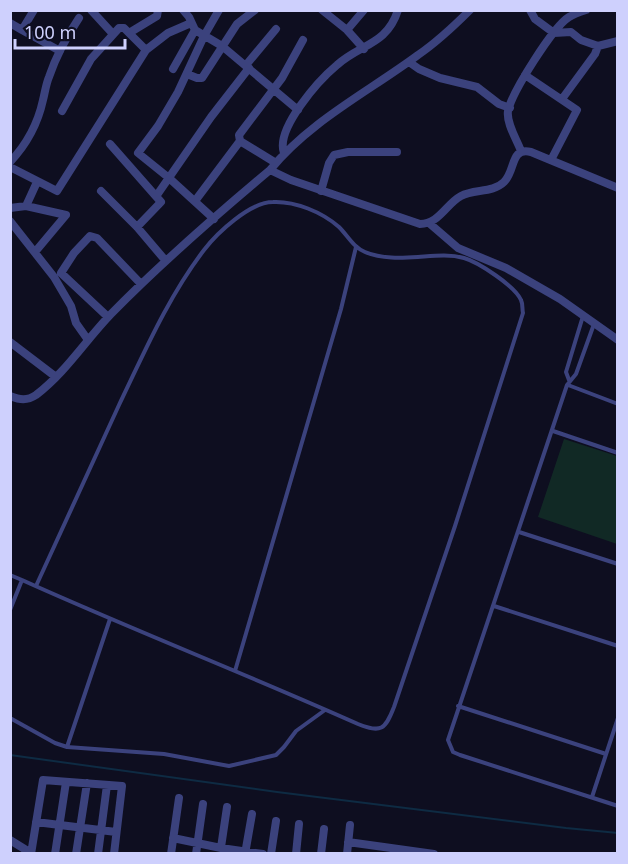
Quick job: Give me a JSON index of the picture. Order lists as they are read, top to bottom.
{
  "scale_bar": "100 m"
}
